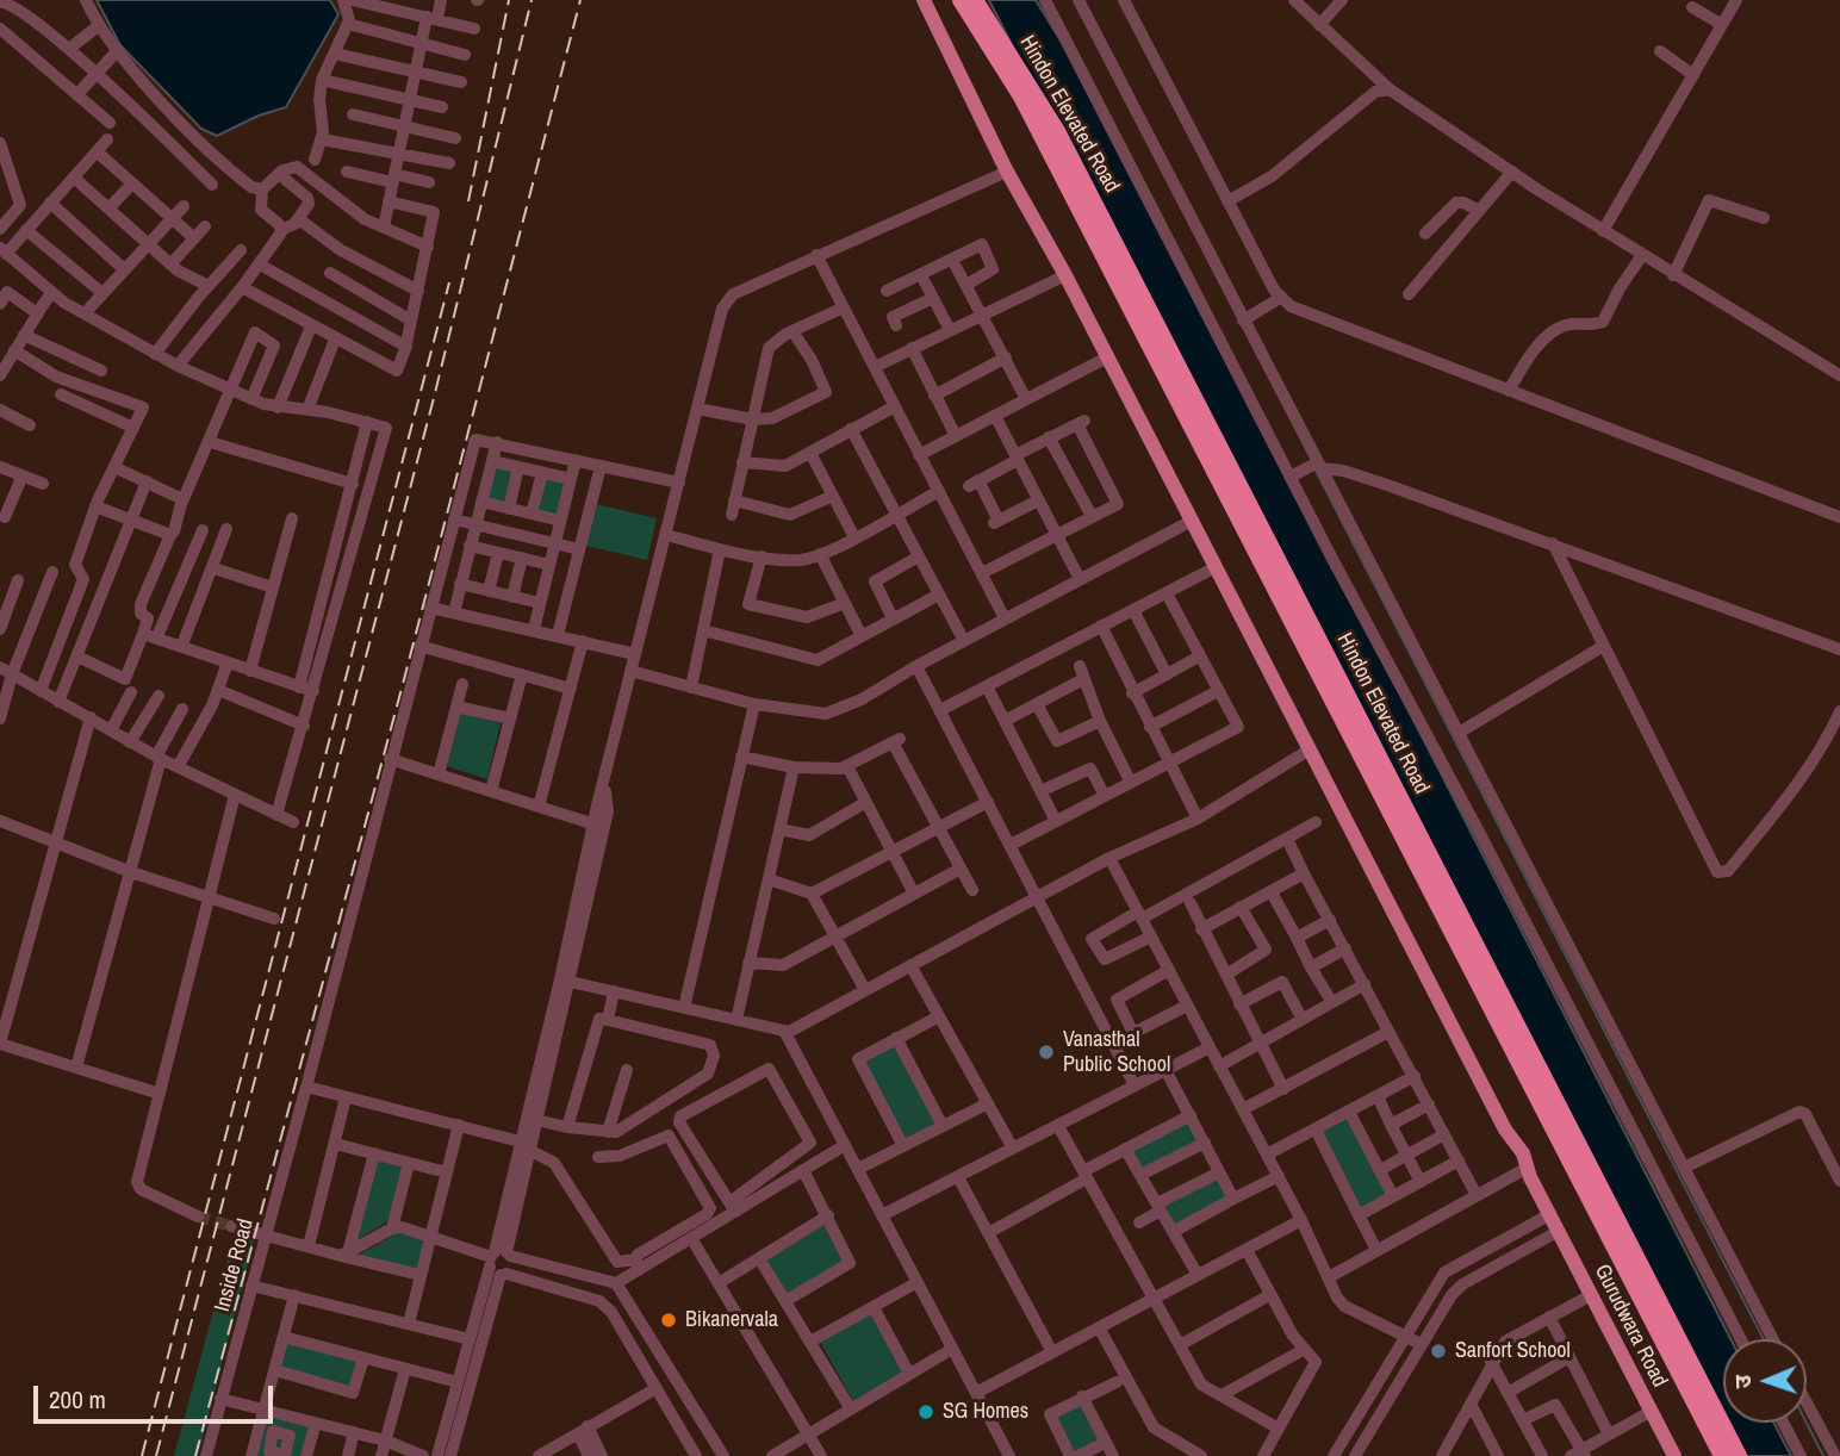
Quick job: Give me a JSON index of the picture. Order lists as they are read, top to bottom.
{
  "streets": {
    "highway": ["Hindon Elevated Road"],
    "main road": ["Gurudwara Road"],
    "street": ["Inside Road"]
  },
  "places": [
    "Vanasthal Public School",
    "Bikanervala",
    "Sanfort School",
    "SG Homes"
  ],
  "scale_bar": "200 m",
  "north": "left"
}
